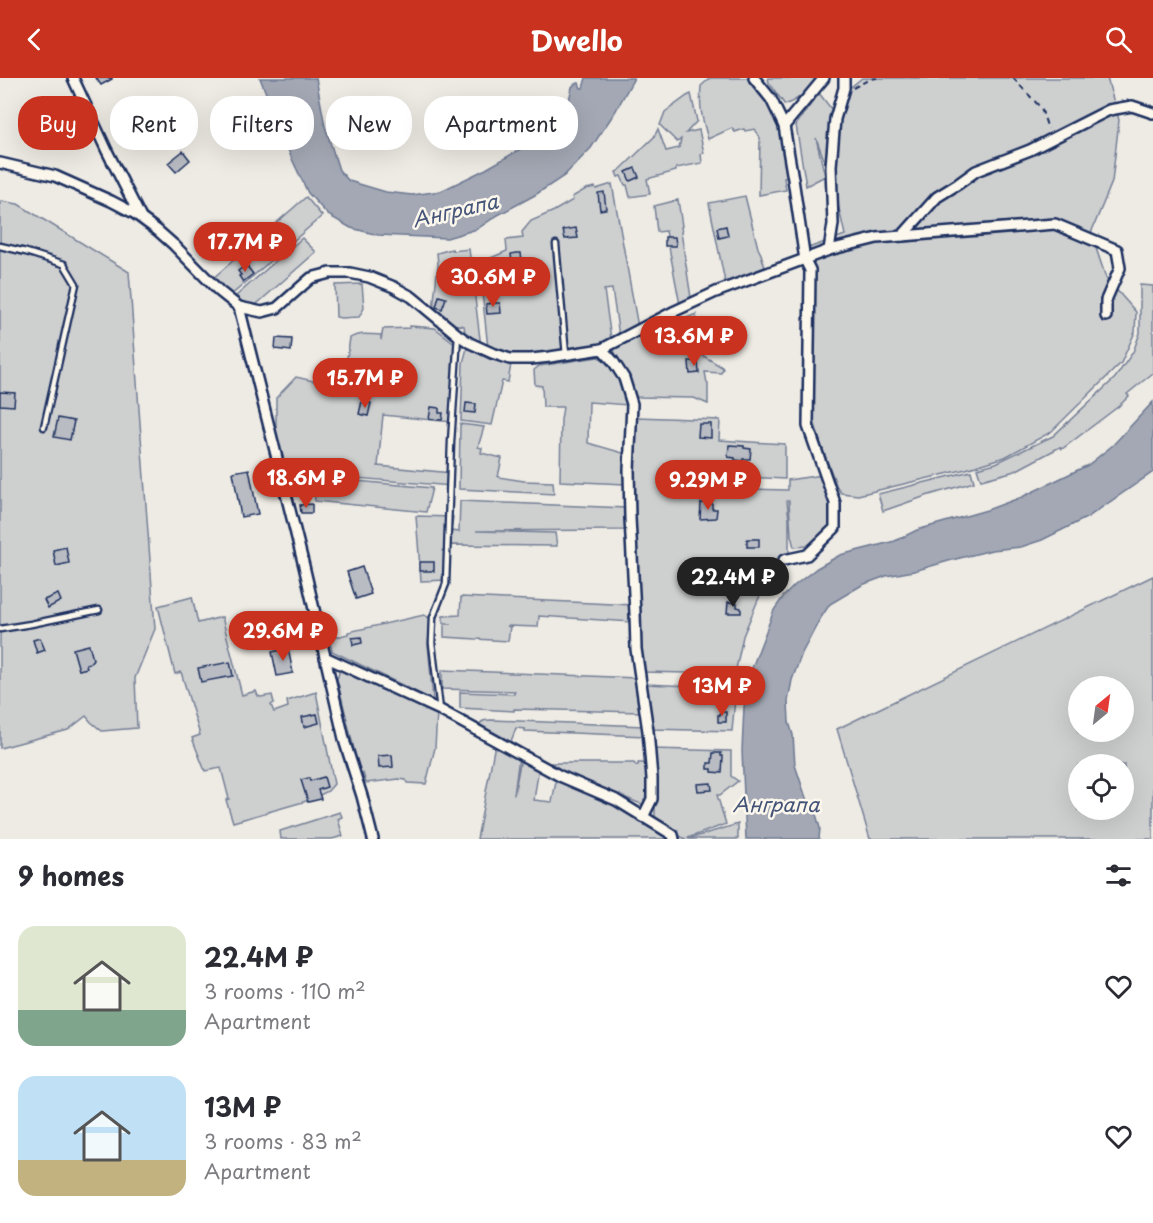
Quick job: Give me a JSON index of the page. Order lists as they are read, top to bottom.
{
  "water": ["Анграпа"],
  "north": "top right",
  "page": {
    "header": "Dwello",
    "chip": [
      "Buy",
      "Rent",
      "Filters",
      "New",
      "Apartment"
    ],
    "price": [
      "17.7M ₽",
      "30.6M ₽",
      "13.6M ₽",
      "15.7M ₽",
      "18.6M ₽",
      "9.29M ₽",
      "22.4M ₽",
      "29.6M ₽",
      "13M ₽"
    ],
    "heading": "9 homes",
    "list": [
      {
        "name": "22.4M ₽",
        "note": "3 rooms · 110 m² · Apartment"
      },
      {
        "name": "13M ₽",
        "note": "3 rooms · 83 m² · Apartment"
      }
    ]
  }
}
